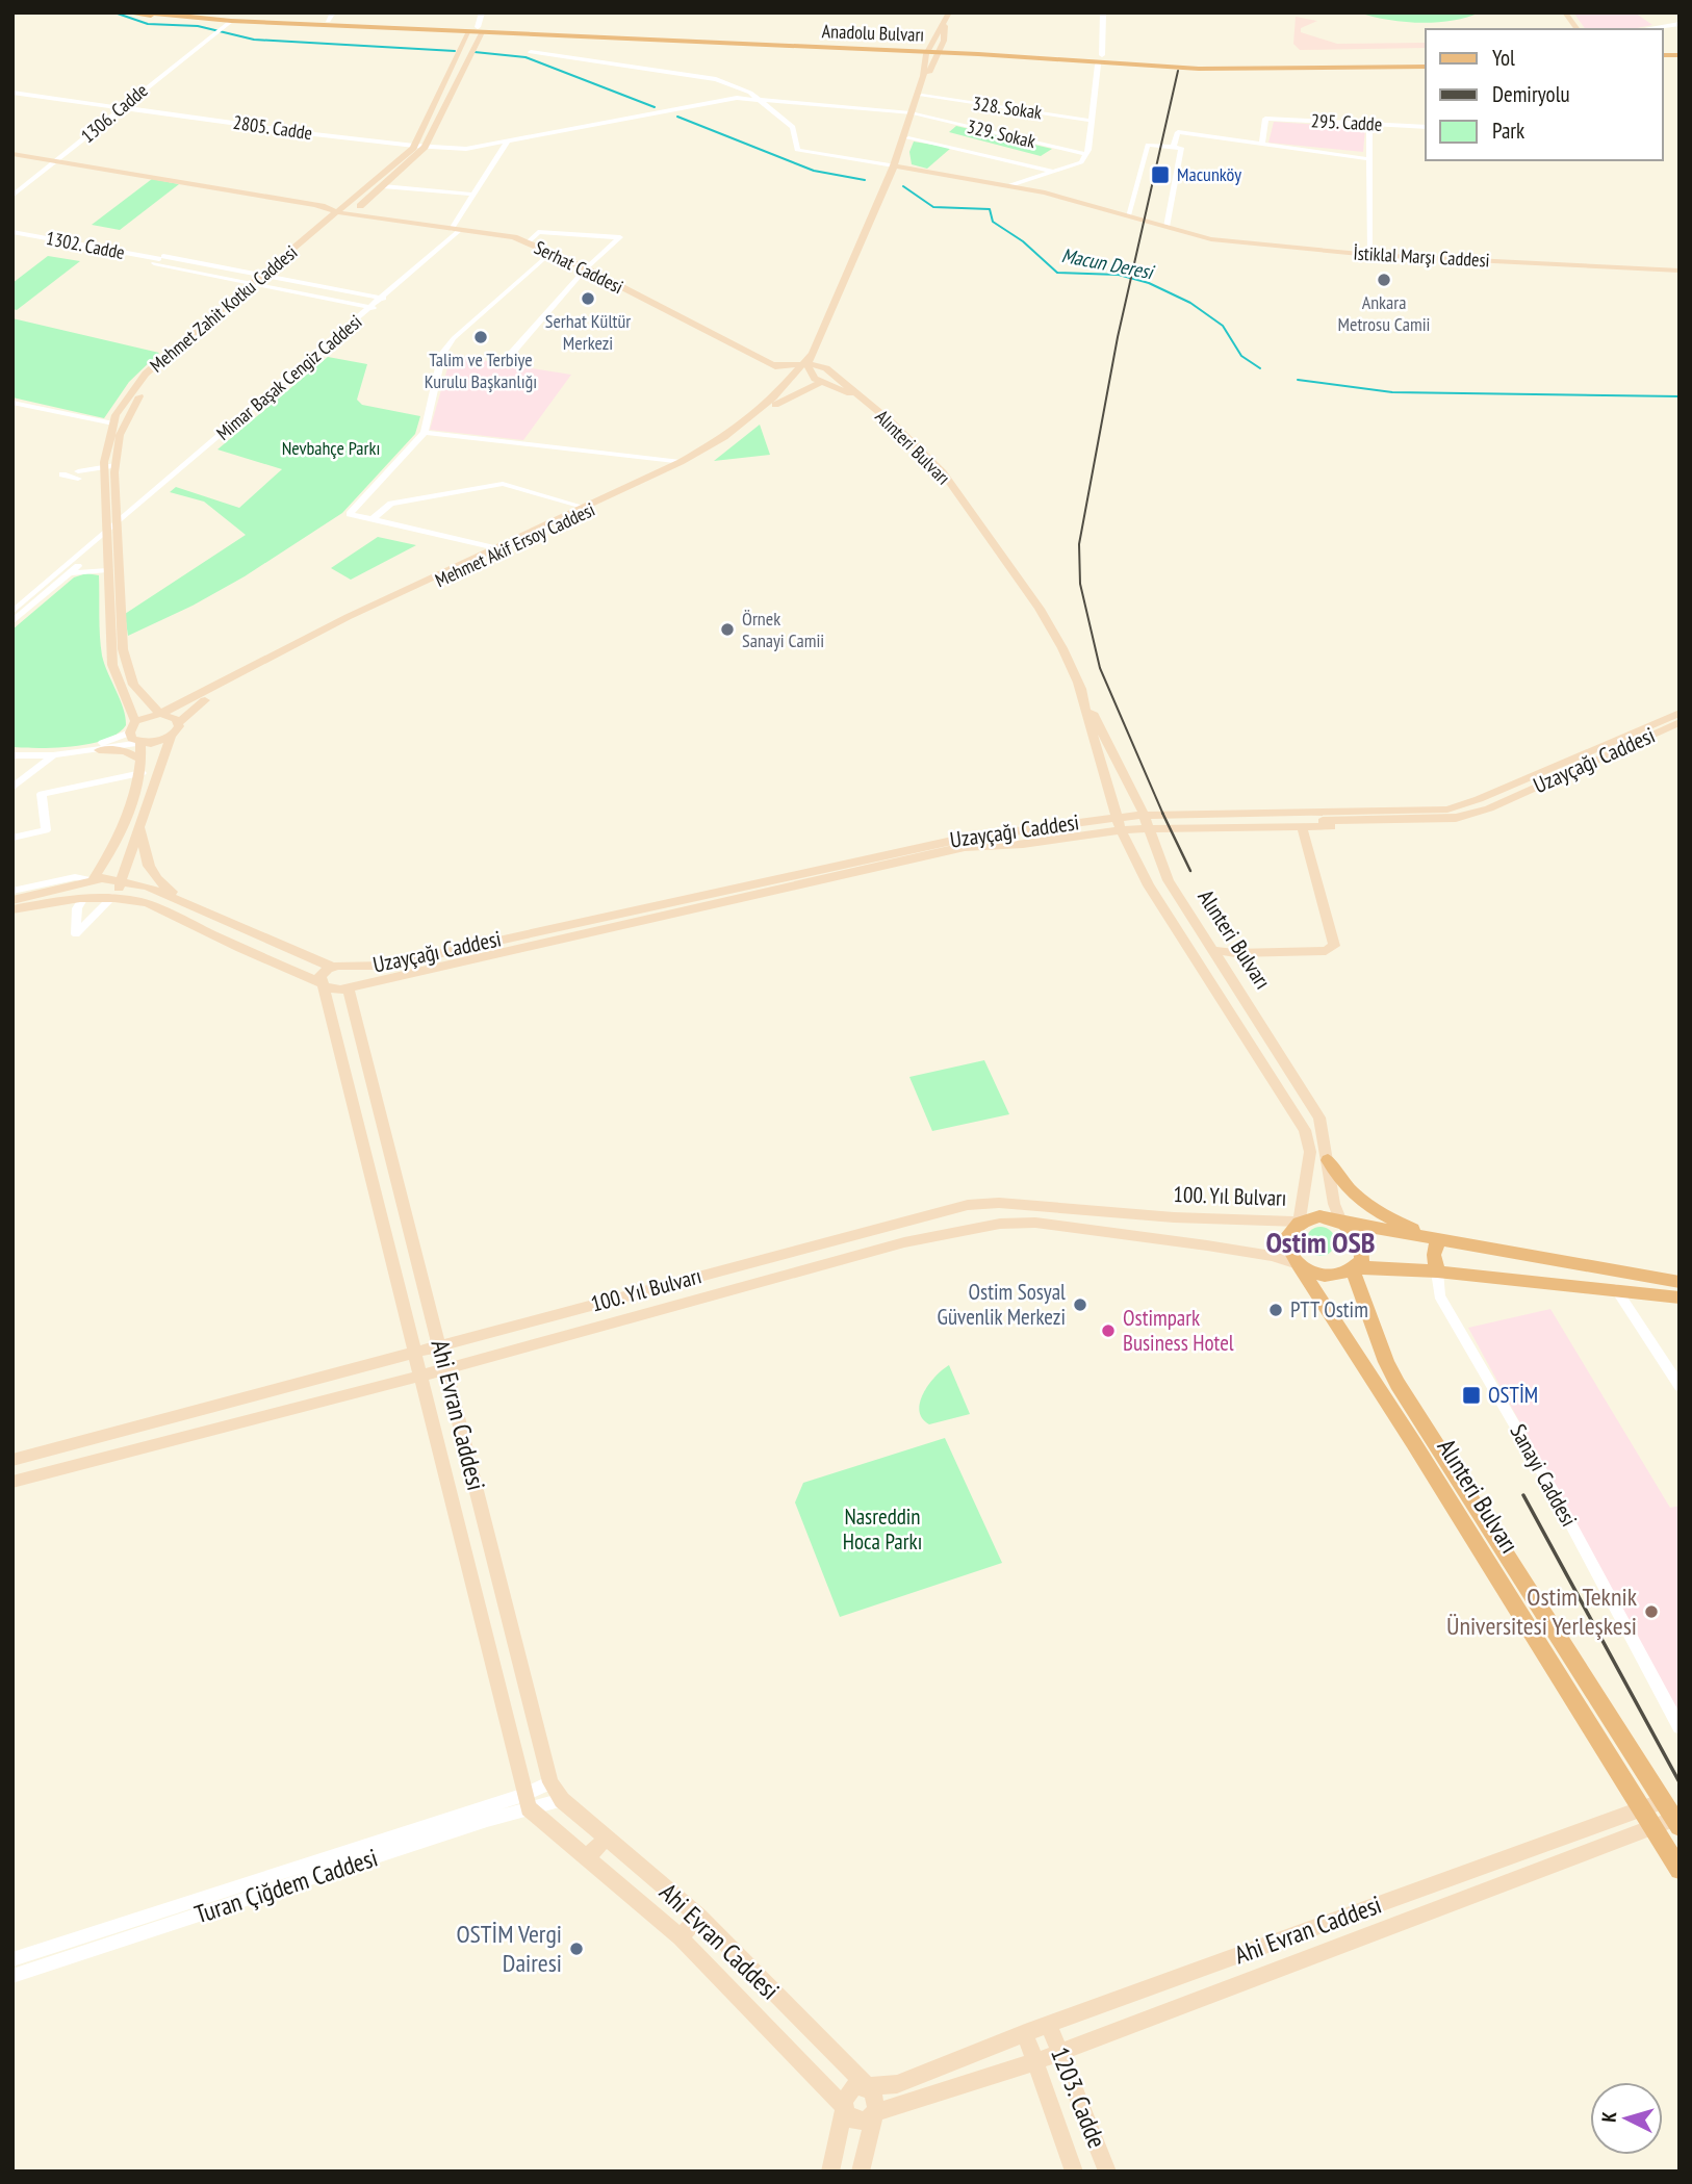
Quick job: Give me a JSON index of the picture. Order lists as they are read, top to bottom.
{
  "streets": {
    "main road": [
      "Anadolu Bulvarı",
      "İstiklal Marşı Caddesi",
      "Serhat Caddesi",
      "Mehmet Zahit Kotku Caddesi",
      "Alınteri Bulvarı",
      "Mehmet Akif Ersoy Caddesi",
      "Uzayçağı Caddesi",
      "100. Yıl Bulvarı",
      "Ahi Evran Caddesi",
      "1203. Cadde"
    ],
    "street": [
      "328. Sokak",
      "1306. Cadde",
      "295. Cadde",
      "2805. Cadde",
      "329. Sokak",
      "1302. Cadde",
      "Mimar Başak Cengiz Caddesi",
      "Sanayi Caddesi",
      "Turan Çiğdem Caddesi"
    ]
  },
  "crossings": [
    ["328. Sokak", "Mehmet Akif Ersoy Caddesi"],
    ["1306. Cadde", "2805. Cadde"],
    ["1306. Cadde", "Serhat Caddesi"],
    ["2805. Cadde", "Mehmet Zahit Kotku Caddesi"],
    ["329. Sokak", "Mehmet Akif Ersoy Caddesi"],
    ["1302. Cadde", "Mehmet Zahit Kotku Caddesi"],
    ["İstiklal Marşı Caddesi", "Mehmet Akif Ersoy Caddesi"],
    ["Serhat Caddesi", "Mehmet Zahit Kotku Caddesi"],
    ["Serhat Caddesi", "Mimar Başak Cengiz Caddesi"],
    ["Serhat Caddesi", "Alınteri Bulvarı"],
    ["Serhat Caddesi", "Mehmet Akif Ersoy Caddesi"],
    ["Mehmet Zahit Kotku Caddesi", "Mimar Başak Cengiz Caddesi"],
    ["Mehmet Zahit Kotku Caddesi", "Mehmet Akif Ersoy Caddesi"],
    ["Alınteri Bulvarı", "Mehmet Akif Ersoy Caddesi"],
    ["Alınteri Bulvarı", "100. Yıl Bulvarı"],
    ["Alınteri Bulvarı", "Ahi Evran Caddesi"],
    ["Uzayçağı Caddesi", "Ahi Evran Caddesi"],
    ["100. Yıl Bulvarı", "Ahi Evran Caddesi"],
    ["Ahi Evran Caddesi", "Turan Çiğdem Caddesi"],
    ["Ahi Evran Caddesi", "1203. Cadde"]
  ],
  "districts": ["Ostim OSB"],
  "water": ["Macun Deresi"],
  "parks": ["Nevbahçe Parkı", "Nasreddin Hoca Parkı"],
  "places": {
    "transit": ["Macunköy", "OSTİM"],
    "other": [
      "Ankara Metrosu Camii",
      "Serhat Kültür Merkezi",
      "Talim ve Terbiye Kurulu Başkanlığı",
      "Örnek Sanayi Camii",
      "Ostim Sosyal Güvenlik Merkezi",
      "PTT Ostim",
      "Ostimpark Business Hotel",
      "Ostim Teknik Üniversitesi Yerleşkesi",
      "OSTİM Vergi Dairesi"
    ]
  },
  "legend": ["Yol", "Demiryolu", "Park"],
  "north": "left"
}
